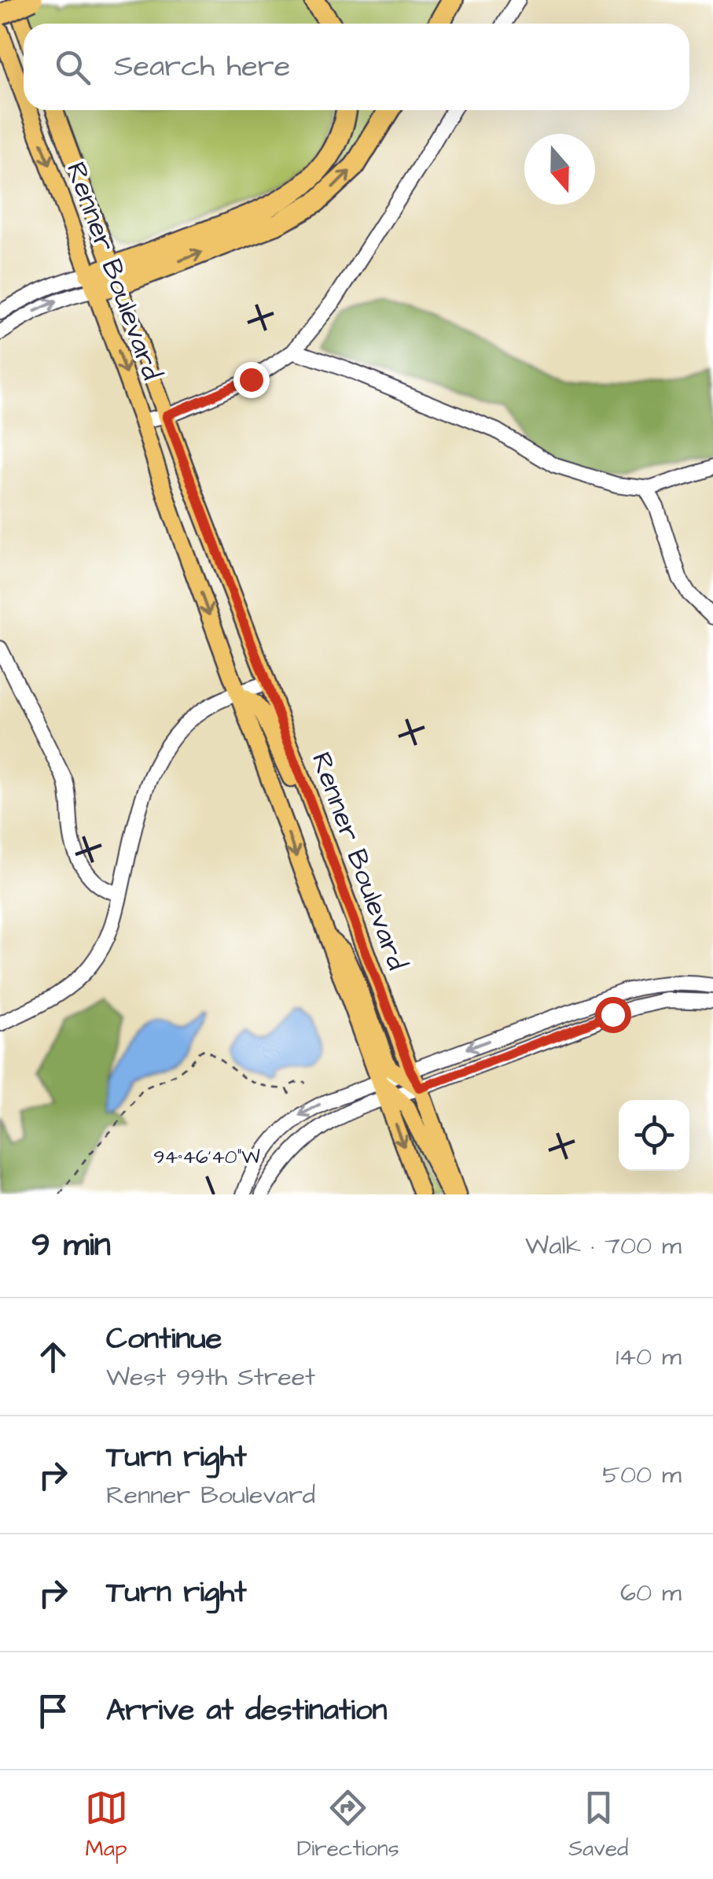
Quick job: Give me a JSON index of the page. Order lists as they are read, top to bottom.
{
  "streets": {
    "main road": ["Renner Boulevard"]
  },
  "north": "bottom",
  "page": {
    "search": "Search here",
    "heading": ["9 min", "Walk · 700 m"],
    "list": [
      ["Continue", "West 99th Street", "140 m"],
      ["Turn right", "Renner Boulevard", "500 m"],
      ["Turn right", "60 m"],
      "Arrive at destination"
    ],
    "nav": ["Map", "Directions", "Saved"]
  },
  "coordinates": ["94°46'40\"W"]
}
